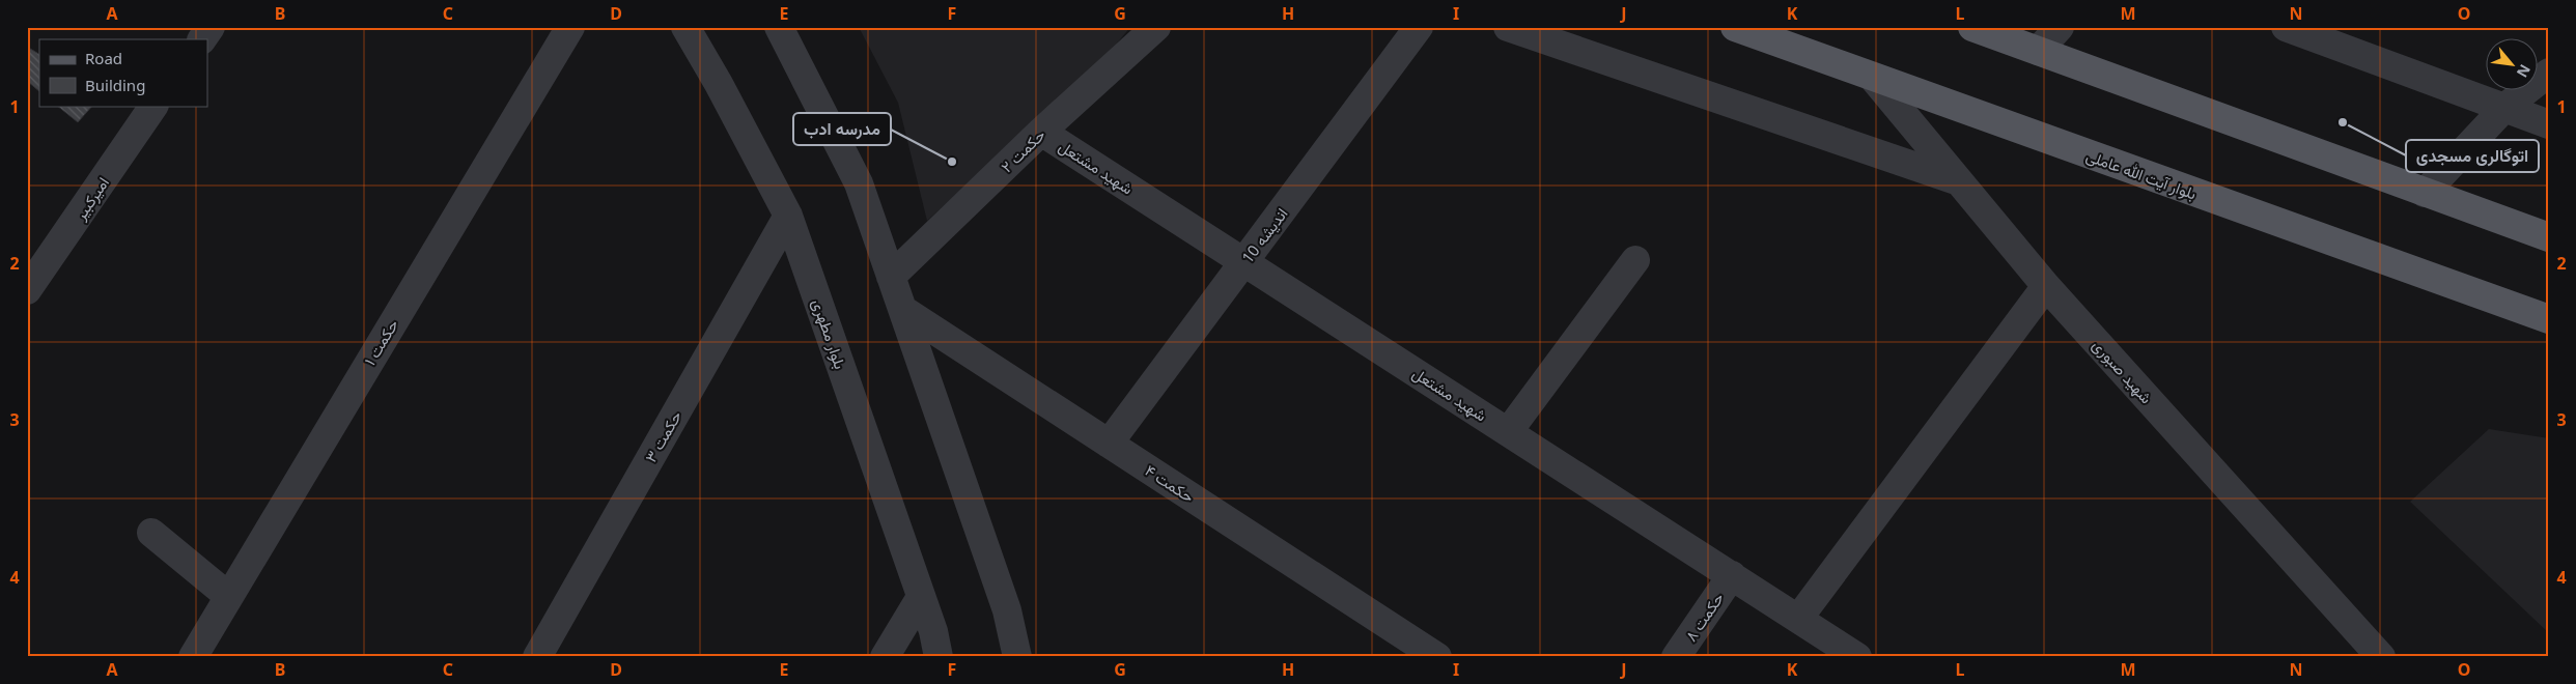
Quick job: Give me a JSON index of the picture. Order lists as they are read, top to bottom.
{
  "streets": {
    "main road": ["بلوار آیت‌ الله عاملی"],
    "street": [
      "حکمت ۲",
      "شهید مشتعل",
      "امیرکبیر",
      "اندیشه 10",
      "بلوار مطهری",
      "حکمت ۱",
      "شهید صبوری",
      "حکمت ۳",
      "حکمت ۴",
      "حکمت ۸"
    ]
  },
  "crossings": [
    ["حکمت ۲", "شهید مشتعل"],
    ["شهید مشتعل", "اندیشه 10"],
    ["شهید مشتعل", "حکمت ۸"],
    ["بلوار آیت‌ الله عاملی", "شهید صبوری"],
    ["اندیشه 10", "حکمت ۴"],
    ["بلوار مطهری", "حکمت ۳"]
  ],
  "places": ["اتوگالری مسجدی", "مدرسه ادب"],
  "legend": ["Road", "Building"],
  "north": "bottom right",
  "grid": {
    "columns": [
      "A",
      "B",
      "C",
      "D",
      "E",
      "F",
      "G",
      "H",
      "I",
      "J",
      "K",
      "L",
      "M",
      "N",
      "O"
    ],
    "rows": [
      "1",
      "2",
      "3",
      "4"
    ]
  }
}
